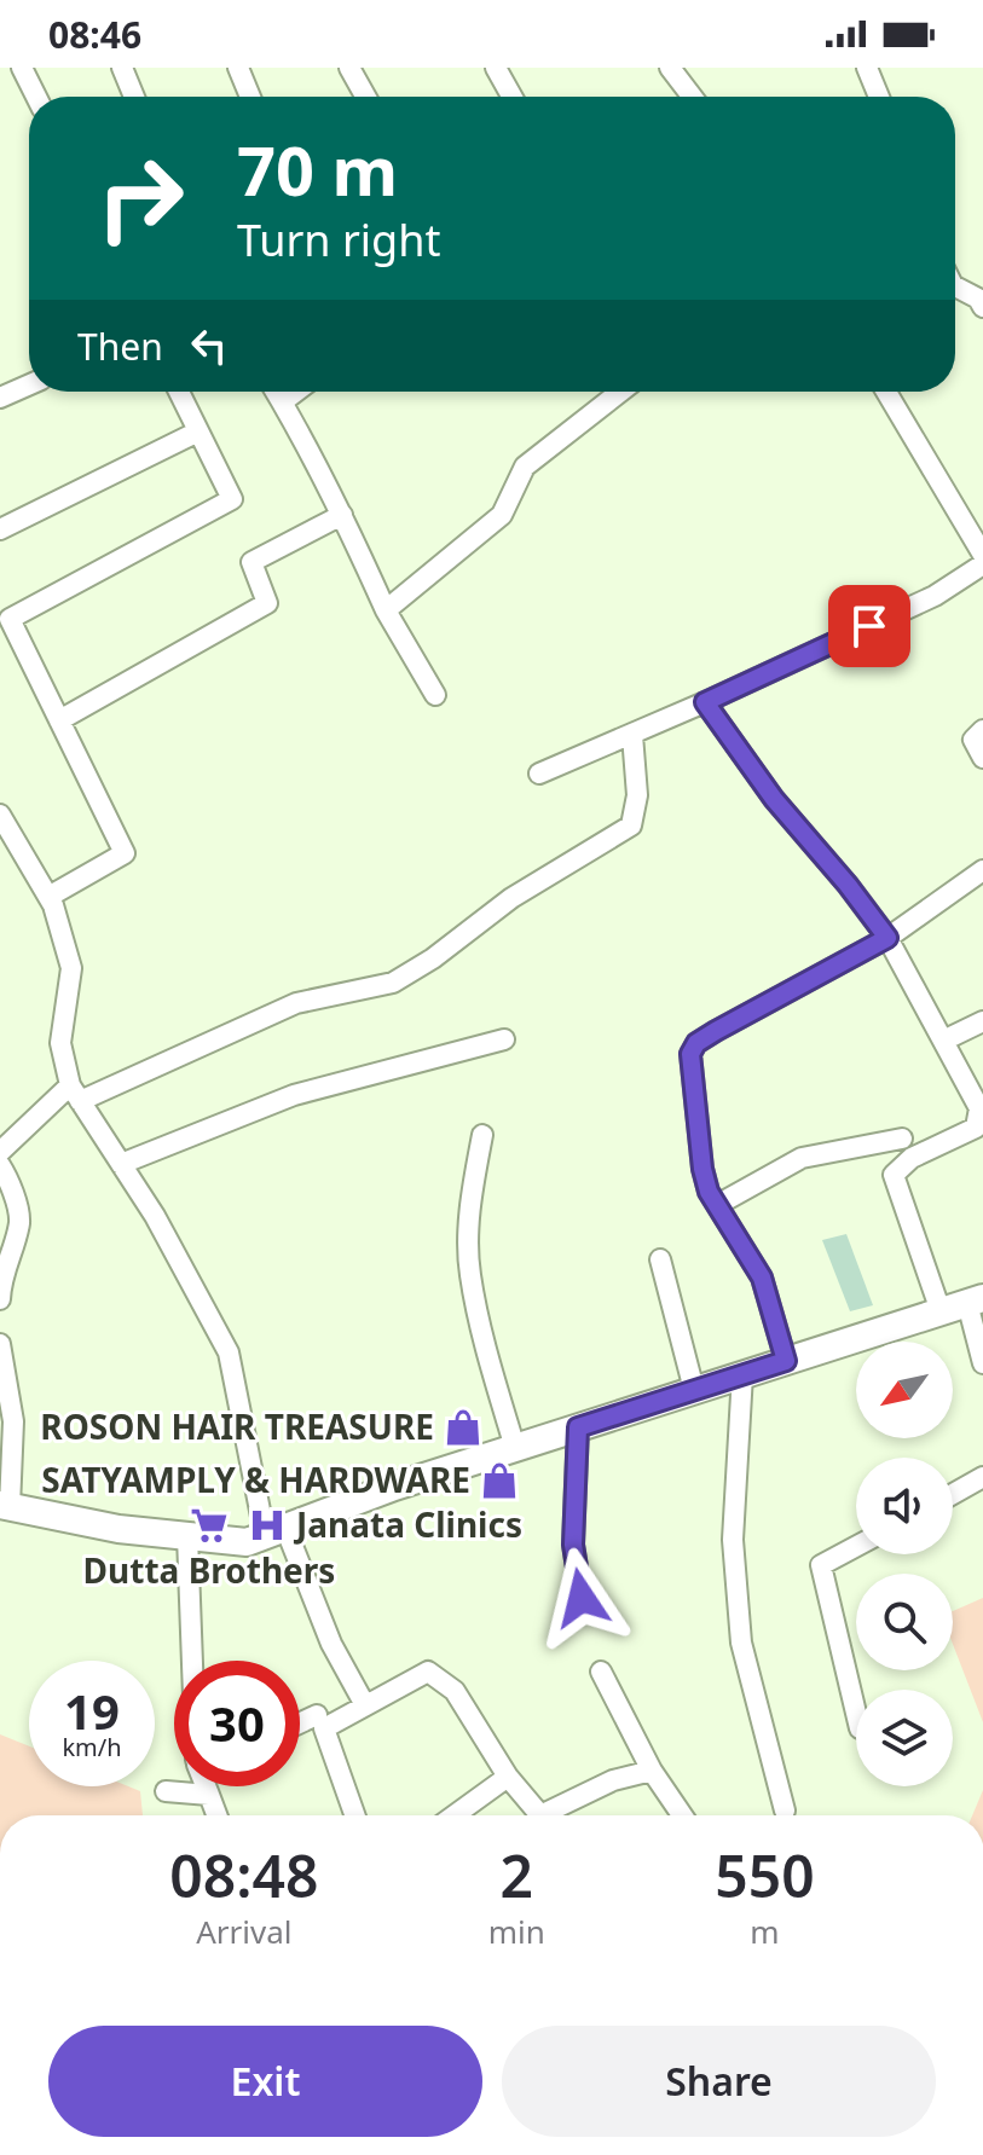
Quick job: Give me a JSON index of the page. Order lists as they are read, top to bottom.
{
  "places": {
    "shop": ["ROSON HAIR TREASURE", "SATYAMPLY & HARDWARE"],
    "supermarket": ["Dutta Brothers"],
    "hospital": ["Janata Clinics"]
  },
  "north": "bottom left",
  "page": {
    "status": "08:46",
    "turn": ["70 m", "Turn right"],
    "then": "Then",
    "speed": "19 km/h",
    "limit": "30",
    "eta": [
      "08:48",
      "Arrival",
      "2",
      "min",
      "550",
      "m"
    ],
    "buttons": ["Exit", "Share"]
  }
}
